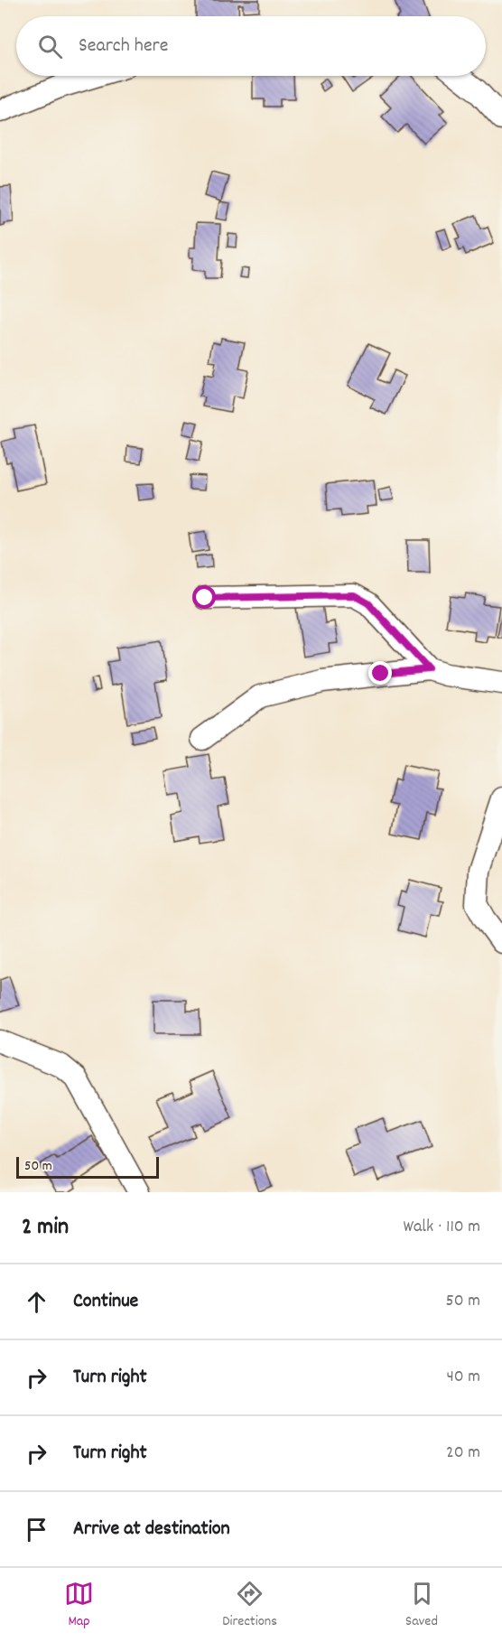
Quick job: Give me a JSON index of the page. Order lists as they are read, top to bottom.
{
  "scale_bar": "50 m",
  "page": {
    "search": "Search here",
    "scale": "50 m",
    "heading": ["2 min", "Walk · 110 m"],
    "list": [
      ["Continue", "50 m"],
      ["Turn right", "40 m"],
      ["Turn right", "20 m"],
      "Arrive at destination"
    ],
    "nav": ["Map", "Directions", "Saved"]
  }
}
